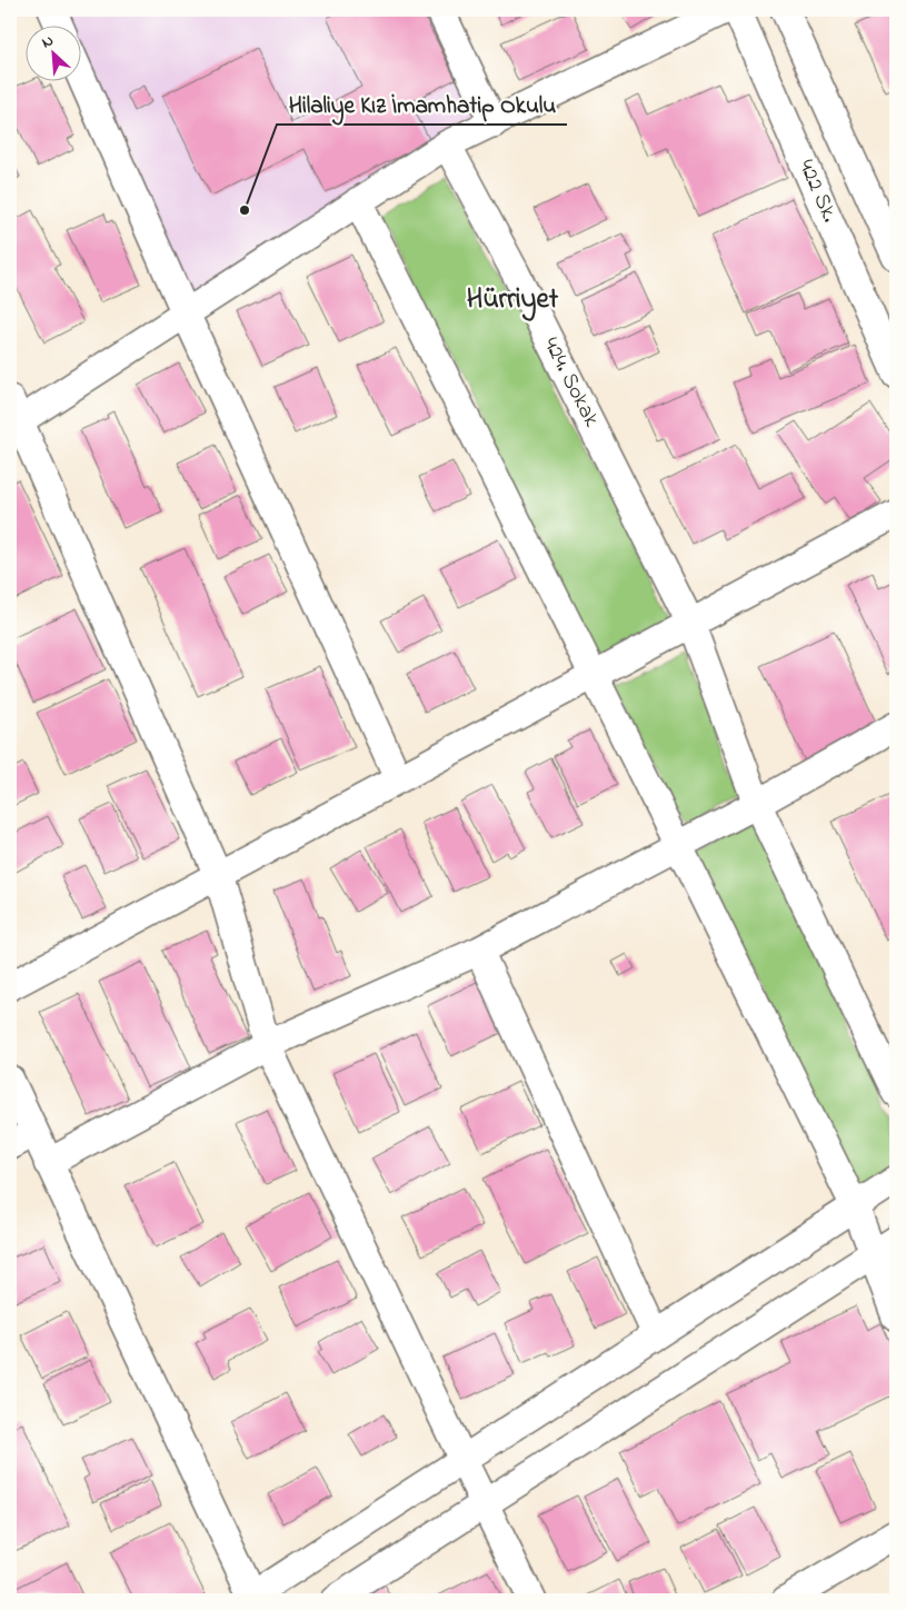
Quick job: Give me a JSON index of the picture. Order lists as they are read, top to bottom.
{
  "streets": {
    "street": ["422 Sk.", "424. Sokak"]
  },
  "districts": ["Hürriyet"],
  "places": ["Hilaliye Kız İmamhatip Okulu"],
  "north": "top left"
}
